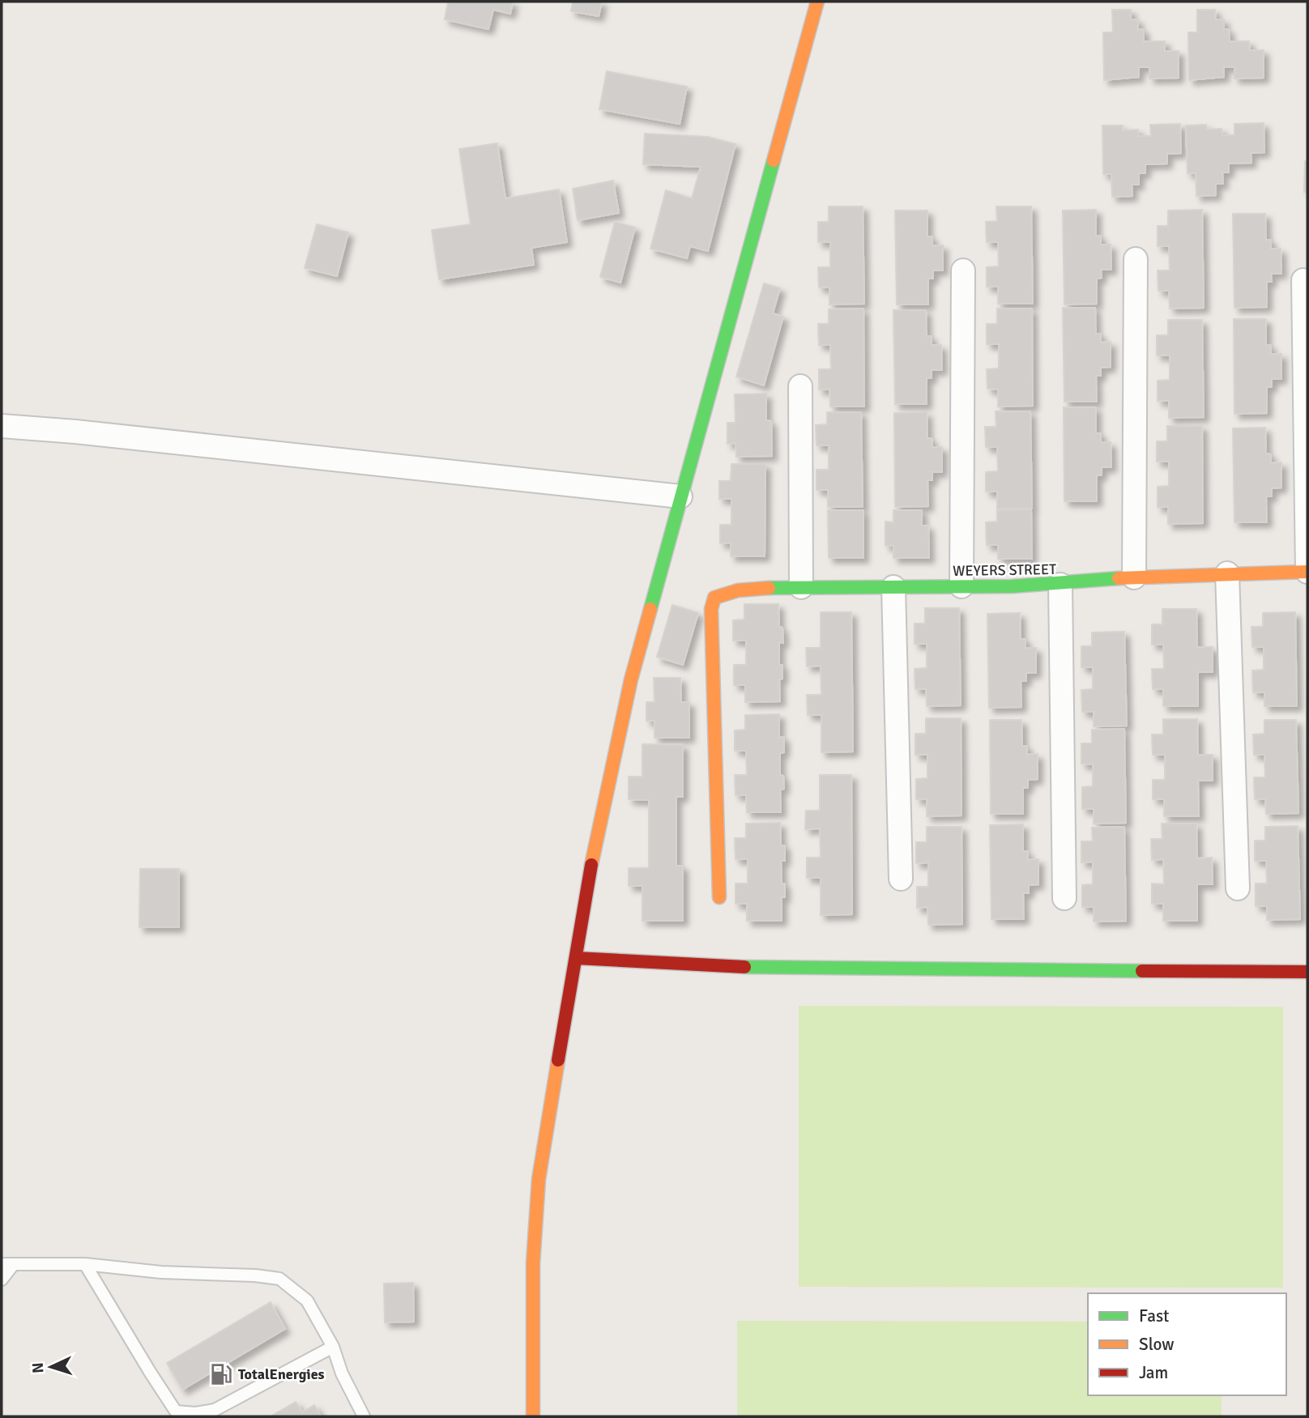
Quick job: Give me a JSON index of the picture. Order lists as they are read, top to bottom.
{
  "streets": {
    "street": ["WEYERS STREET"]
  },
  "places": {
    "fuel station": ["TotalEnergies"]
  },
  "legend": ["Fast", "Slow", "Jam"],
  "north": "left"
}
